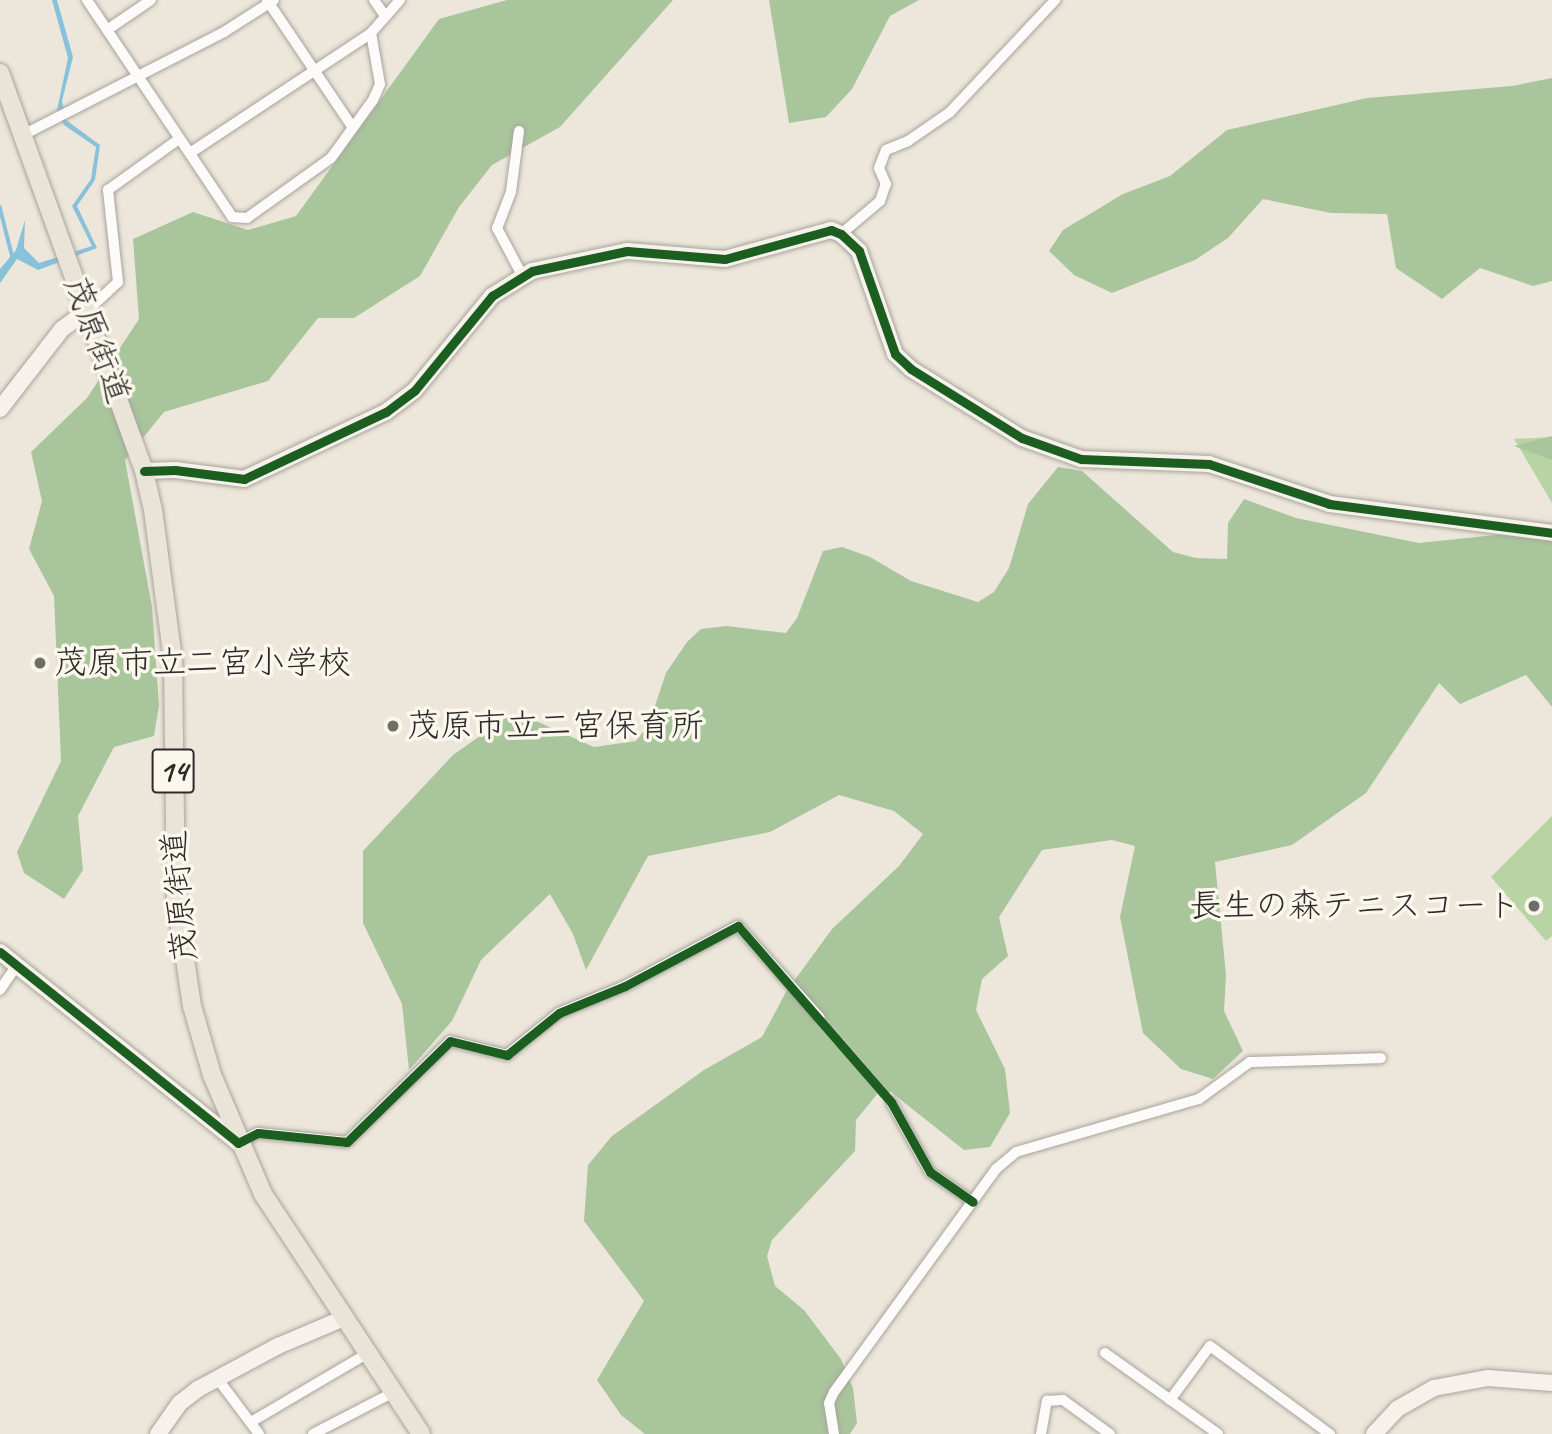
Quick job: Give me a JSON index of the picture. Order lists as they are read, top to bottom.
{
  "streets": {
    "main road": ["茂原街道", "14"]
  },
  "places": ["茂原市立二宮小学校", "茂原市立二宮保育所", "長生の森テニスコート"]
}
